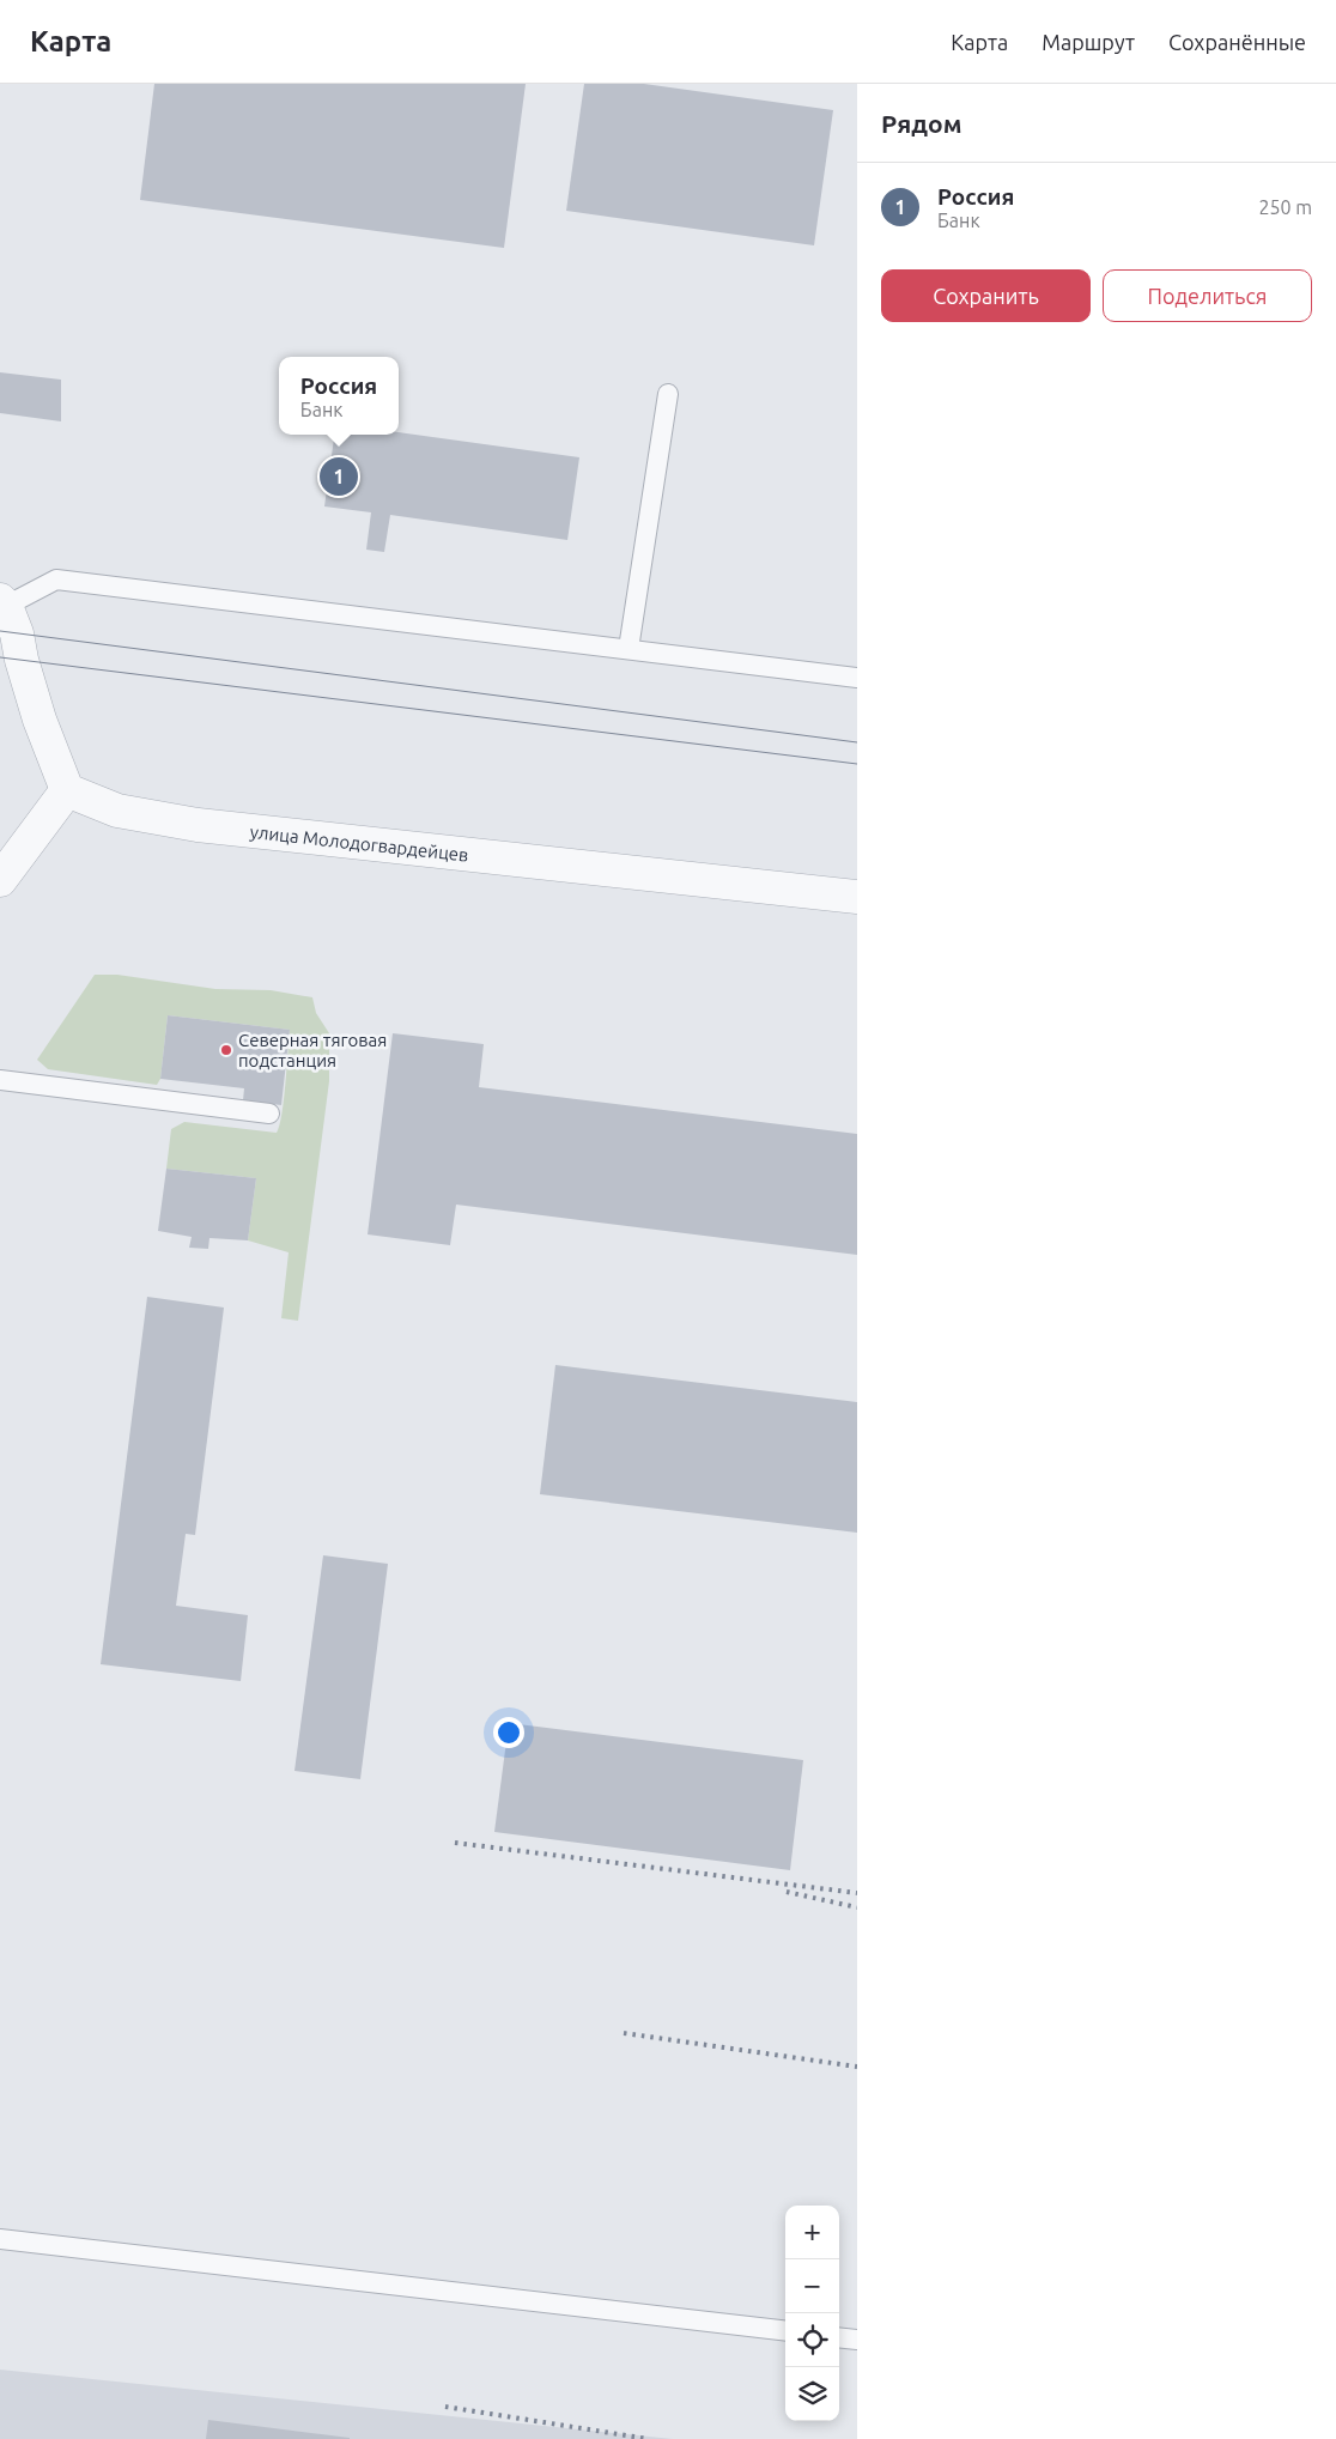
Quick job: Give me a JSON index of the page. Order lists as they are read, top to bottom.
{
  "streets": {
    "street": ["улица Молодогвардейцев"]
  },
  "places": ["Северная тяговая подстанция"],
  "page": {
    "header": "Карта",
    "nav": ["Карта", "Маршрут", "Сохранённые"],
    "heading": "Рядом",
    "list": [
      {
        "mark": "1",
        "name": "Россия",
        "note": "Банк",
        "value": "250 m"
      }
    ],
    "buttons": ["Сохранить", "Поделиться"],
    "popup": ["Россия", "Банк"],
    "pins": "1",
    "map_buttons": ["+", "−"]
  }
}
